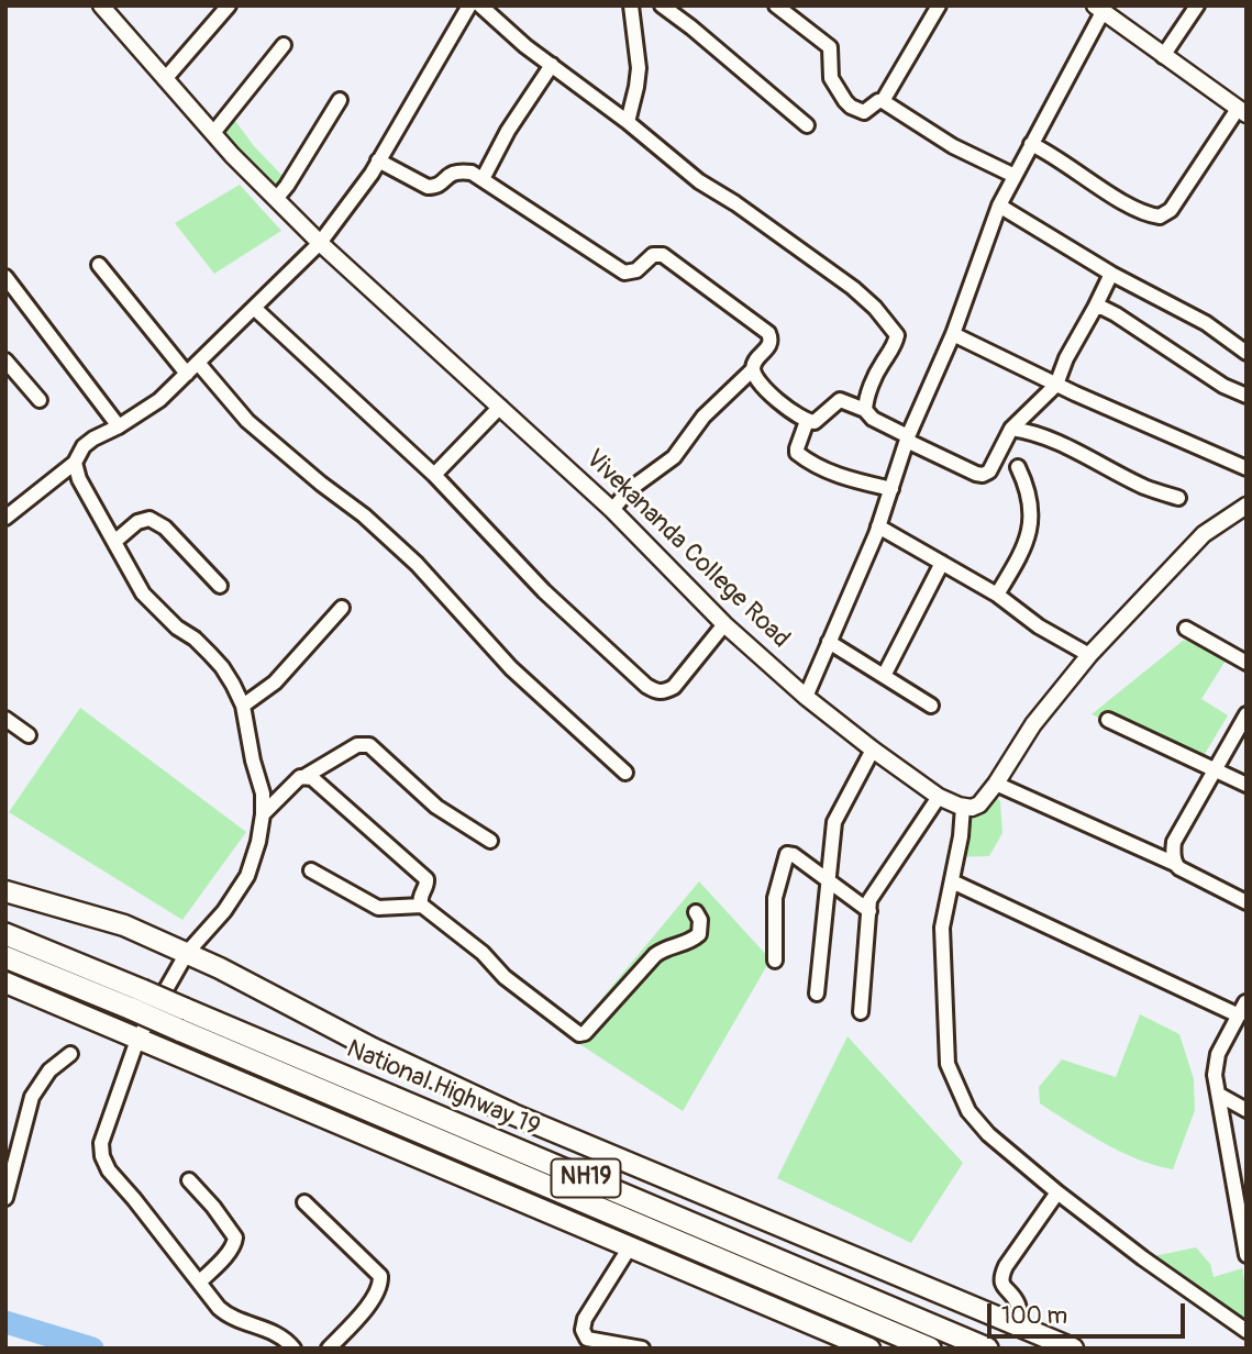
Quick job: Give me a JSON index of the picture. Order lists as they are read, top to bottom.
{
  "streets": {
    "highway": ["National Highway 19", "NH19"],
    "street": ["Vivekananda College Road"]
  },
  "crossings": [
    ["National Highway 19", "NH19"]
  ],
  "scale_bar": "100 m"
}
